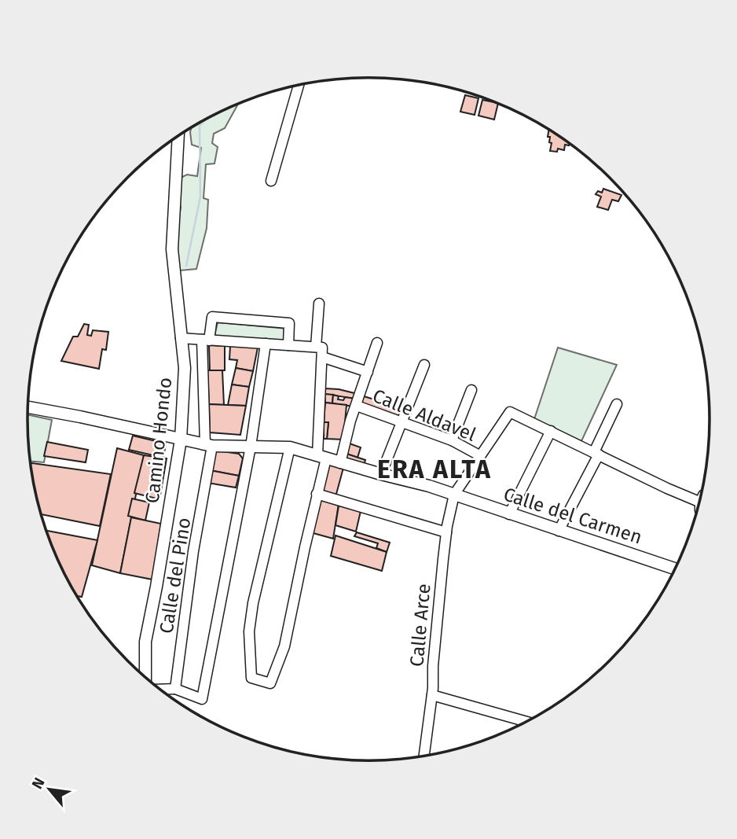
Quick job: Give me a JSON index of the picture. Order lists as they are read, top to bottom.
{
  "streets": {
    "main road": ["Camino Hondo", "Calle del Carmen"],
    "street": ["Calle Aldavel", "Calle del Pino", "Calle Arce"]
  },
  "crossings": [
    ["Camino Hondo", "Calle del Carmen"],
    ["Calle del Carmen", "Calle del Pino"],
    ["Calle del Carmen", "Calle Arce"]
  ],
  "districts": ["ERA ALTA"],
  "north": "top left"
}
